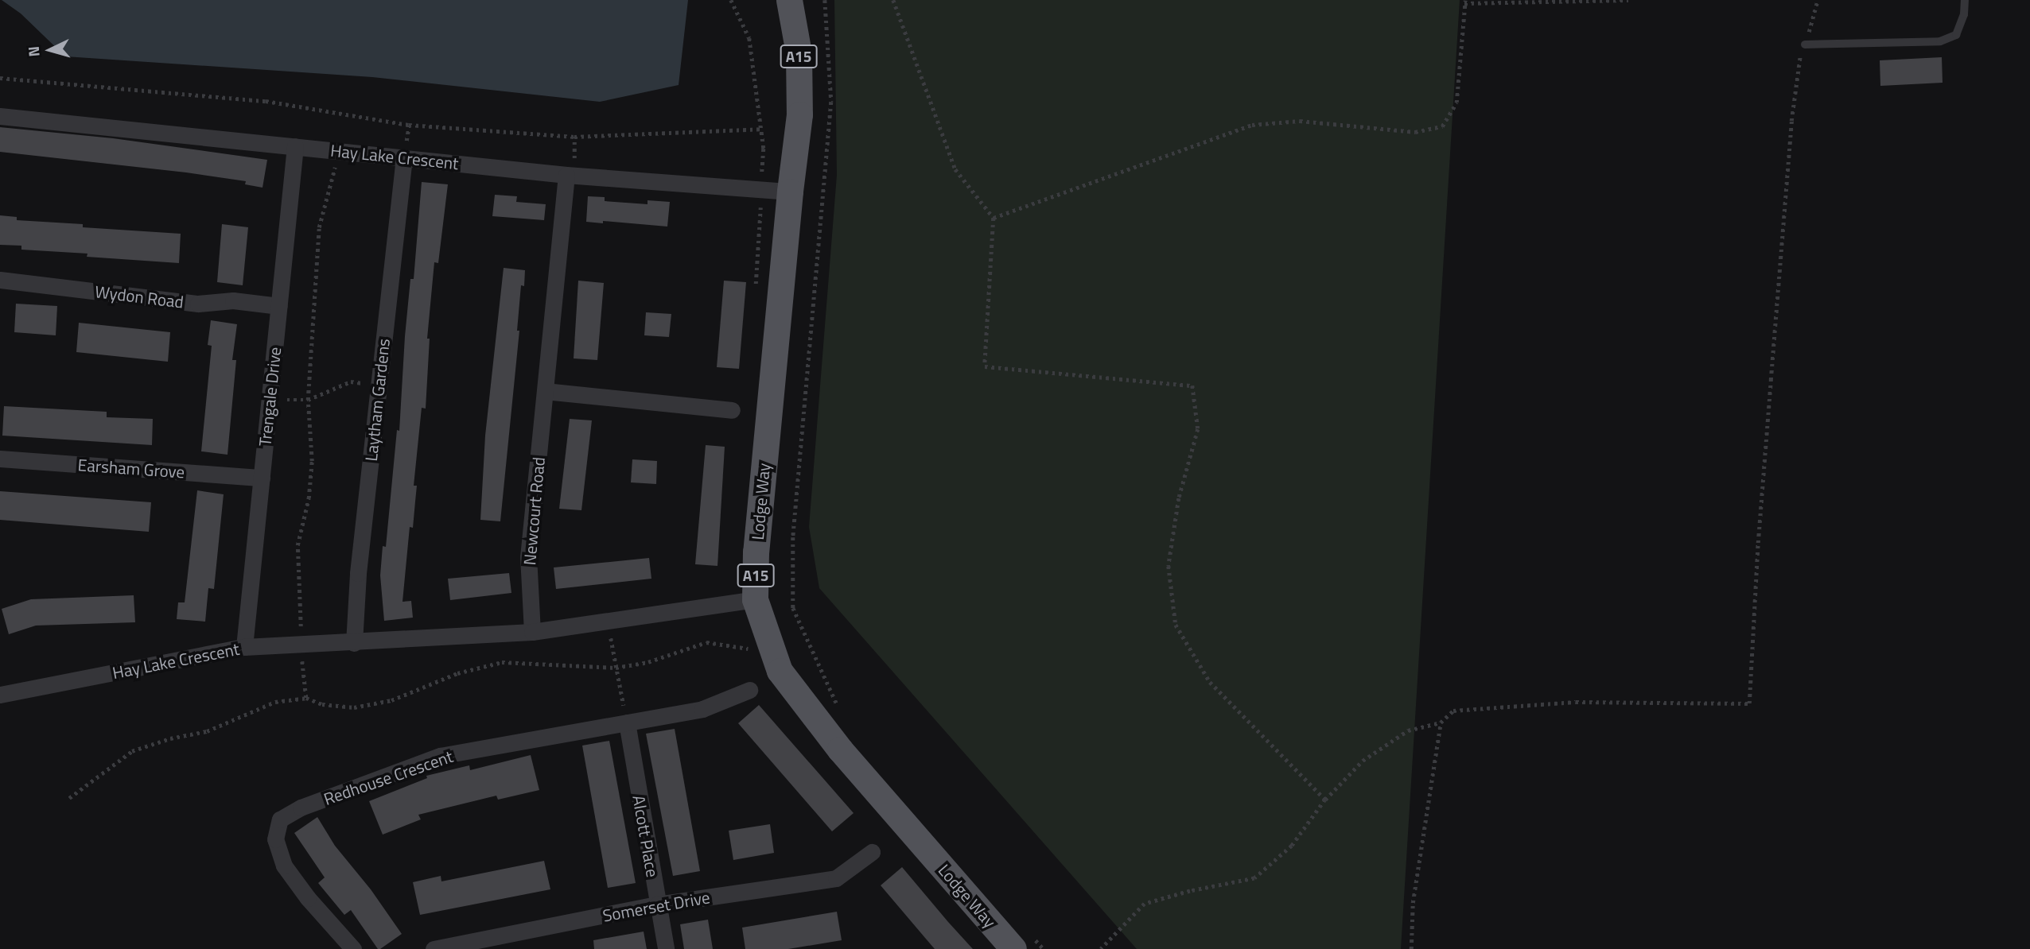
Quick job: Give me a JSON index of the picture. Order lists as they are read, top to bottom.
{
  "streets": {
    "main road": ["A15", "Lodge Way"],
    "street": [
      "Hay Lake Crescent",
      "Wydon Road",
      "Trengale Drive",
      "Laytham Gardens",
      "Earsham Grove",
      "Newcourt Road",
      "Redhouse Crescent",
      "Alcott Place",
      "Somerset Drive"
    ]
  },
  "crossings": [
    ["Hay Lake Crescent", "Trengale Drive"],
    ["Hay Lake Crescent", "Laytham Gardens"],
    ["Hay Lake Crescent", "Lodge Way"],
    ["Hay Lake Crescent", "Newcourt Road"],
    ["Wydon Road", "Trengale Drive"],
    ["Trengale Drive", "Earsham Grove"],
    ["Redhouse Crescent", "Alcott Place"],
    ["Alcott Place", "Somerset Drive"]
  ],
  "north": "left"
}
